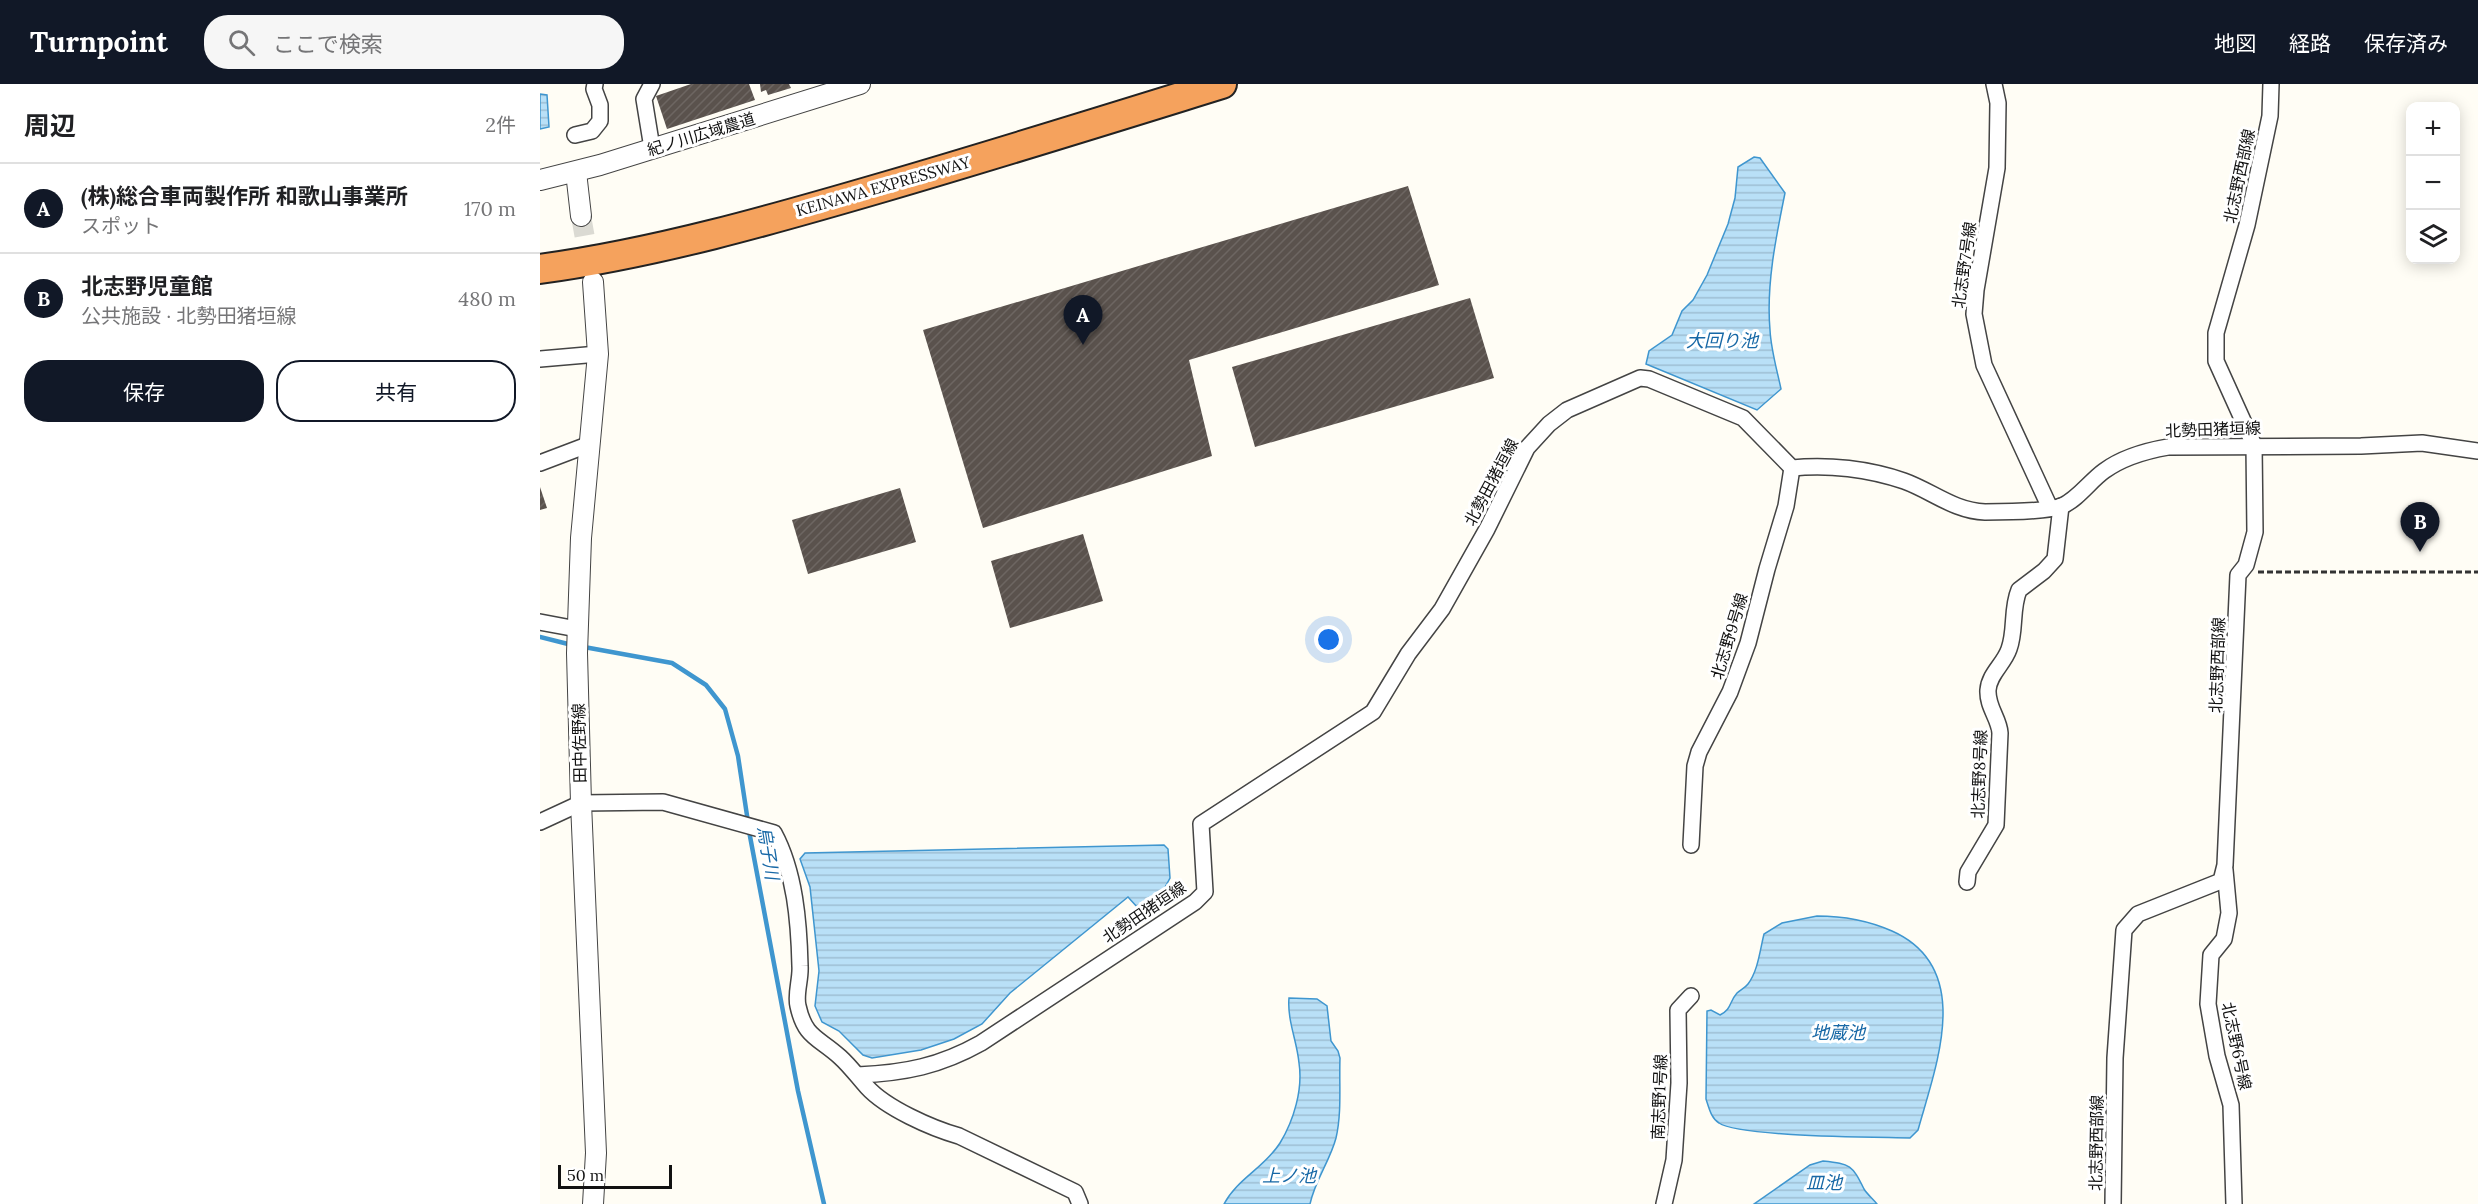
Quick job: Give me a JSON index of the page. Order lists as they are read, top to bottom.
{
  "streets": {
    "highway": ["KEINAWA EXPRESSWAY"],
    "street": [
      "紀ノ川広域農道",
      "北志野西部線",
      "北志野7号線",
      "北勢田猪垣線",
      "北志野9号線",
      "田中佐野線",
      "北志野8号線",
      "北志野6号線",
      "南志野1号線"
    ]
  },
  "crossings": [
    ["北志野西部線", "北勢田猪垣線"],
    ["北志野西部線", "北志野6号線"],
    ["北志野7号線", "北勢田猪垣線"],
    ["北志野7号線", "北志野8号線"],
    ["北勢田猪垣線", "北志野9号線"],
    ["北勢田猪垣線", "北志野8号線"]
  ],
  "water": [
    "大回り池",
    "烏子川",
    "地蔵池",
    "上ノ池",
    "皿池"
  ],
  "scale_bar": "50 m",
  "page": {
    "header": "Turnpoint",
    "search": "ここで検索",
    "nav": ["地図", "経路", "保存済み"],
    "heading": ["周辺", "2件"],
    "map_buttons": ["+", "−"],
    "list": [
      {
        "mark": "A",
        "name": "(株)総合車両製作所 和歌山事業所",
        "note": "スポット",
        "value": "170 m"
      },
      {
        "mark": "B",
        "name": "北志野児童館",
        "note": "公共施設 · 北勢田猪垣線",
        "value": "480 m"
      }
    ],
    "pins": ["A", "B"],
    "buttons": ["保存", "共有"],
    "scale": "50 m"
  }
}
